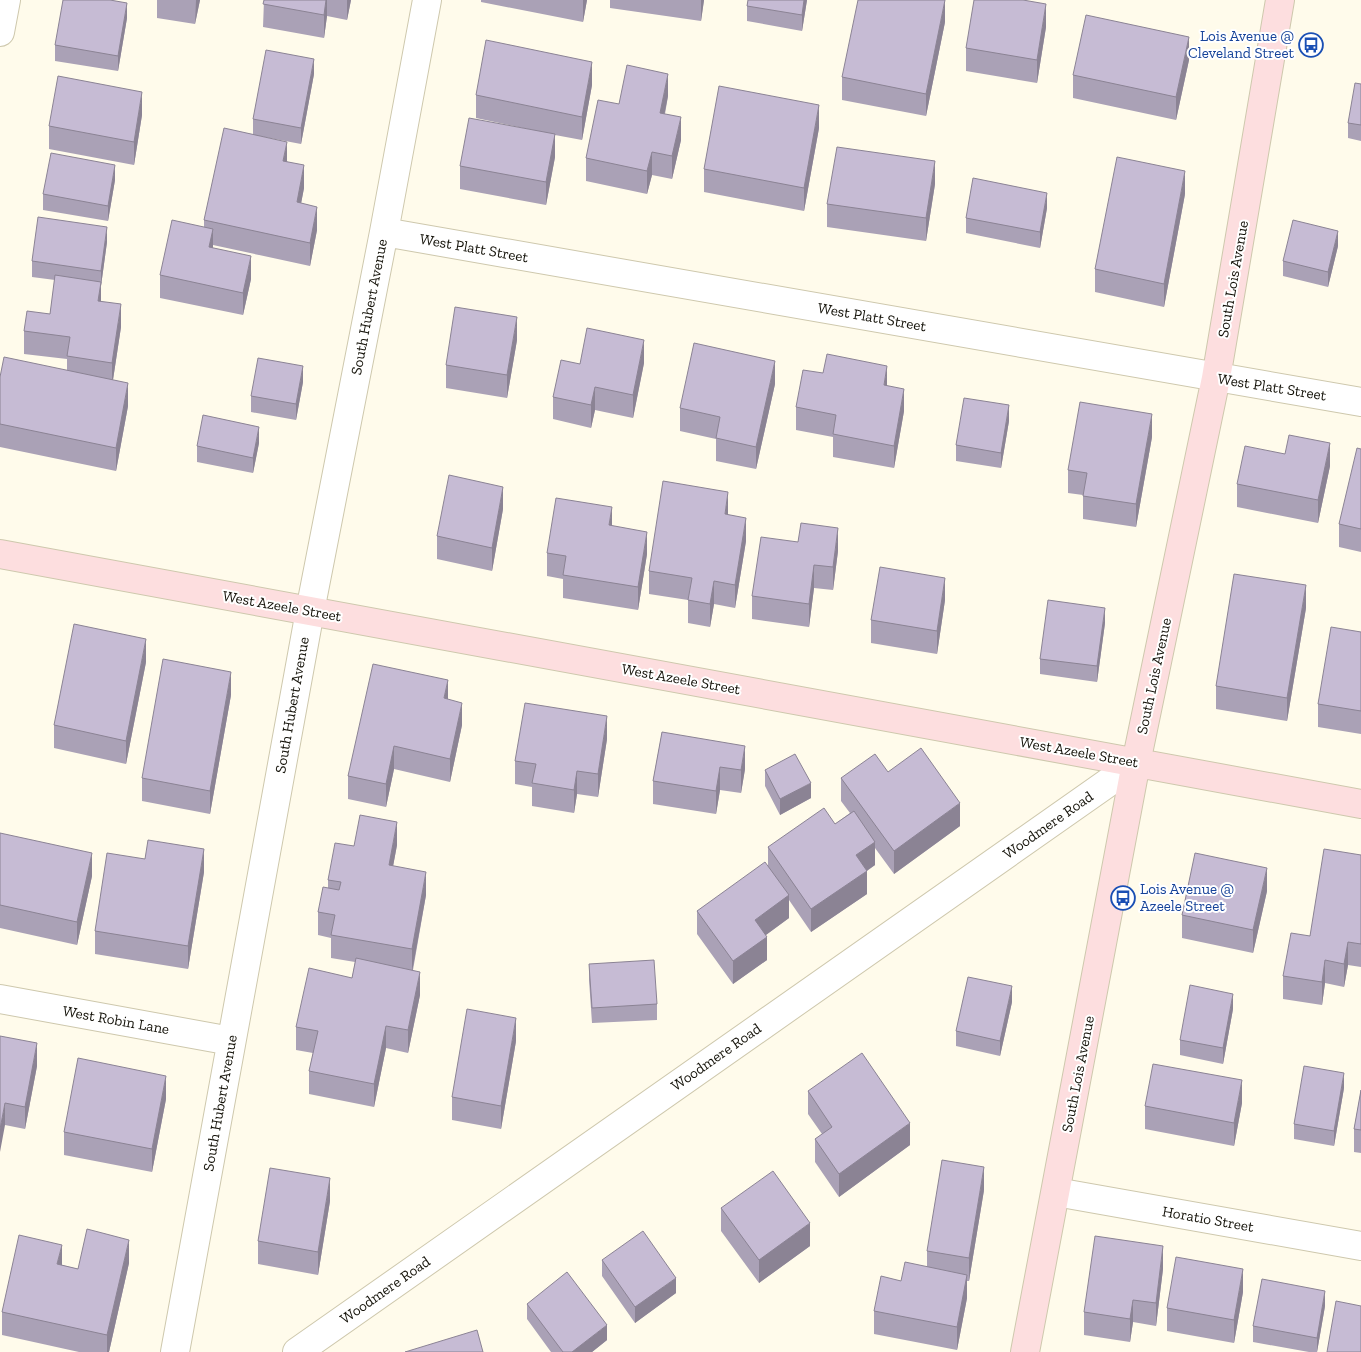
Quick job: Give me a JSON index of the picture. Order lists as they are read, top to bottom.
{
  "streets": {
    "street": [
      "West Platt Street",
      "South Lois Avenue",
      "South Hubert Avenue",
      "West Azeele Street",
      "Woodmere Road",
      "West Robin Lane",
      "Horatio Street"
    ]
  },
  "crossings": [
    ["West Platt Street", "South Lois Avenue"],
    ["West Platt Street", "South Hubert Avenue"],
    ["South Lois Avenue", "West Azeele Street"],
    ["South Lois Avenue", "Woodmere Road"],
    ["South Lois Avenue", "Horatio Street"],
    ["South Hubert Avenue", "West Azeele Street"],
    ["South Hubert Avenue", "West Robin Lane"],
    ["West Azeele Street", "Woodmere Road"]
  ],
  "places": {
    "bus stop": ["Lois Avenue @ Cleveland Street", "Lois Avenue @ Azeele Street"]
  }
}
